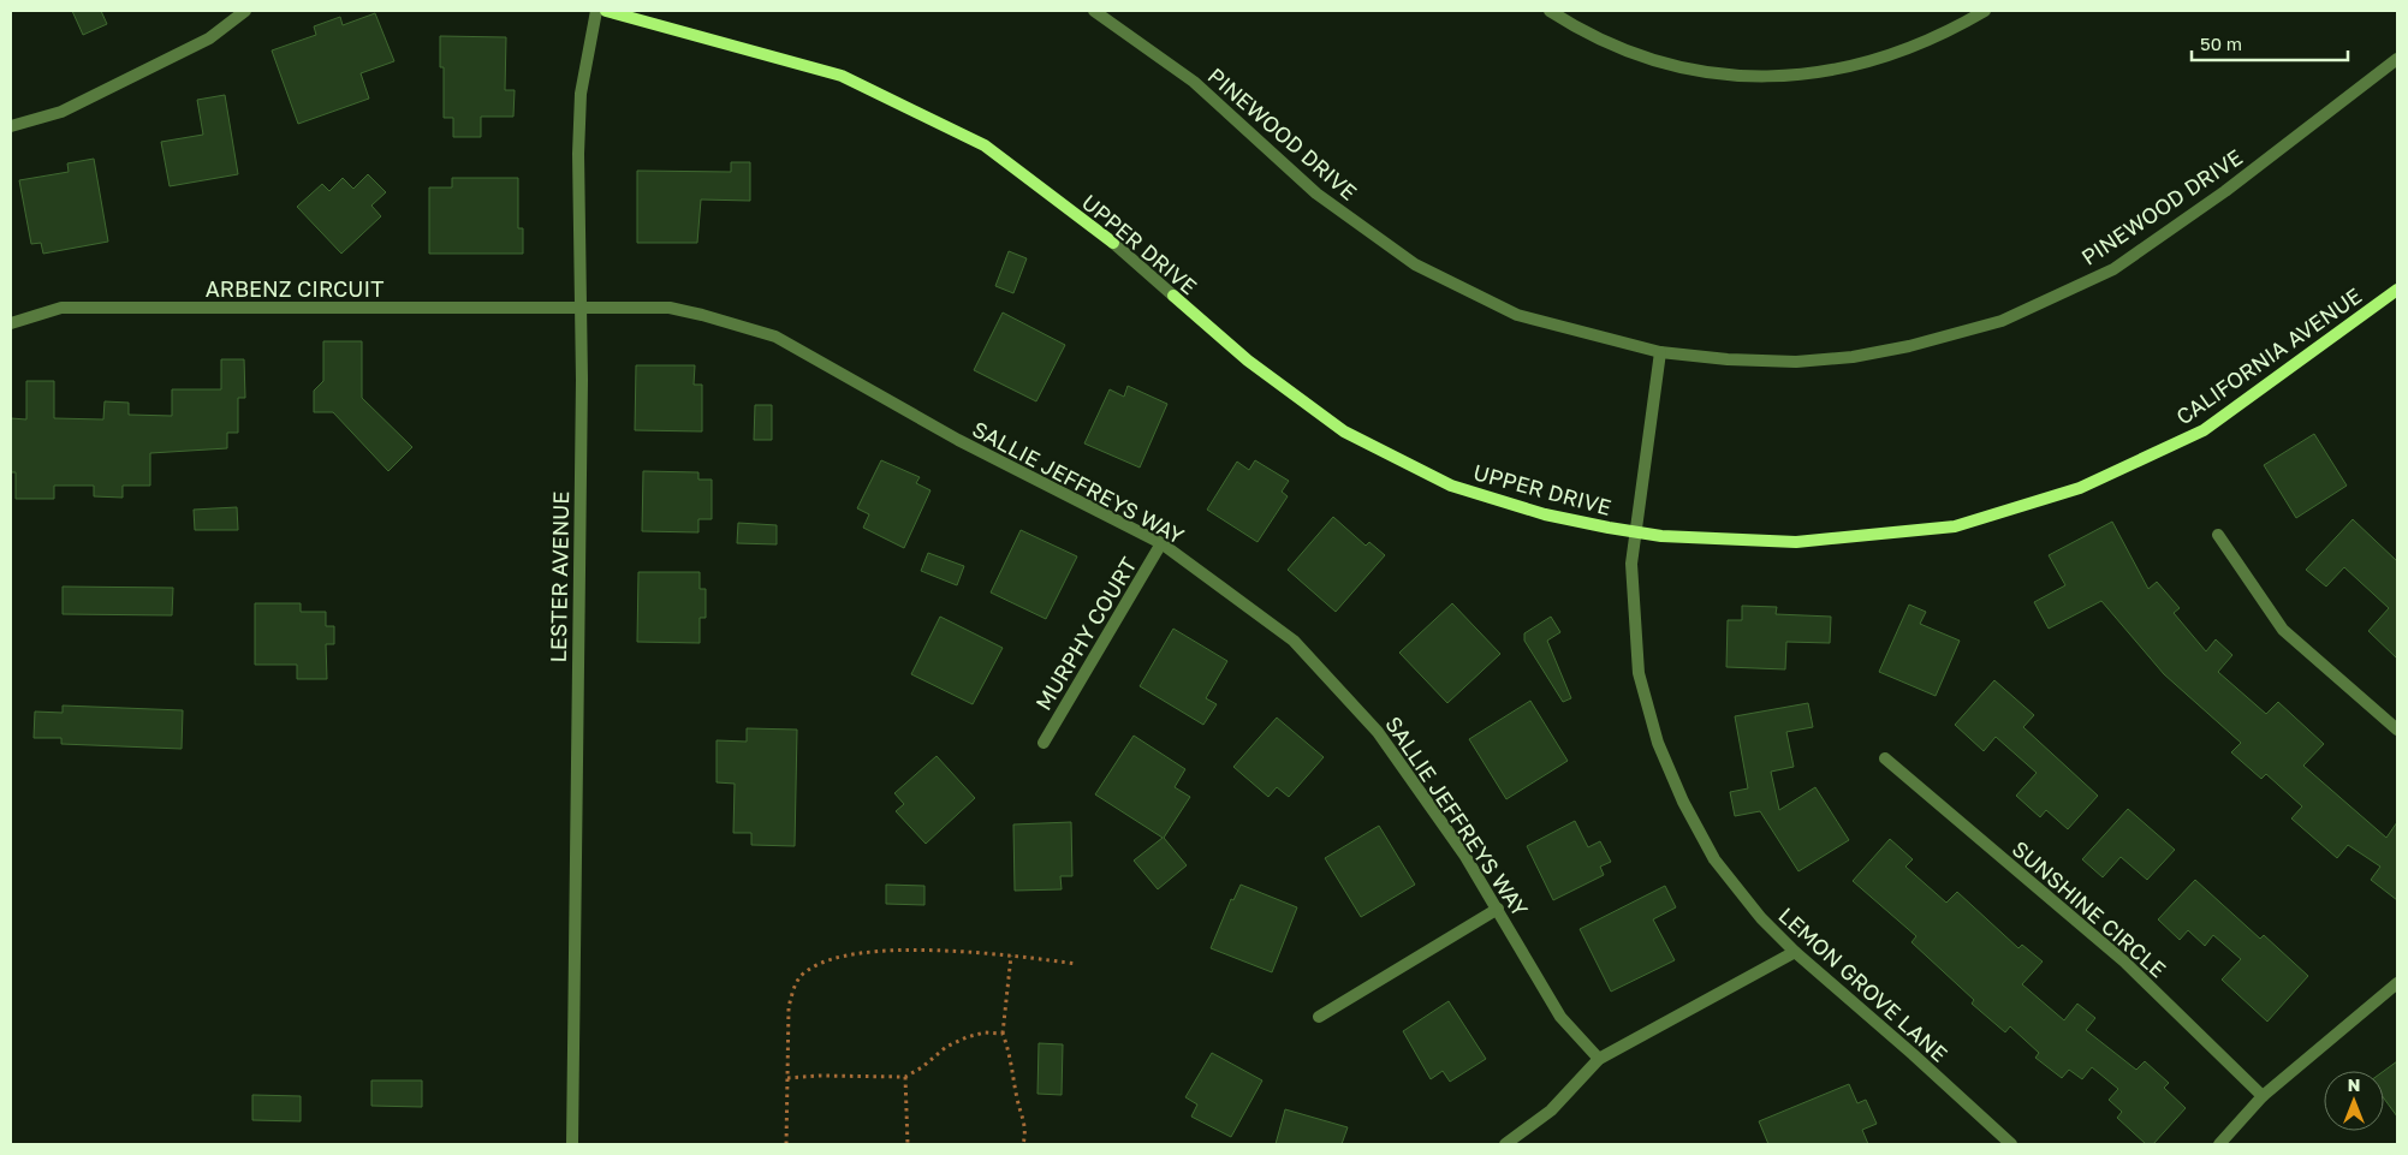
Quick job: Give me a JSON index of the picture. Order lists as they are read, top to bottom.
{
  "streets": {
    "main road": ["UPPER DRIVE", "CALIFORNIA AVENUE"],
    "street": [
      "PINEWOOD DRIVE",
      "ARBENZ CIRCUIT",
      "SALLIE JEFFREYS WAY",
      "LESTER AVENUE",
      "MURPHY COURT",
      "SUNSHINE CIRCLE",
      "LEMON GROVE LANE"
    ]
  },
  "crossings": [
    ["PINEWOOD DRIVE", "LEMON GROVE LANE"],
    ["UPPER DRIVE", "CALIFORNIA AVENUE"],
    ["UPPER DRIVE", "LEMON GROVE LANE"],
    ["ARBENZ CIRCUIT", "SALLIE JEFFREYS WAY"],
    ["ARBENZ CIRCUIT", "LESTER AVENUE"],
    ["CALIFORNIA AVENUE", "LEMON GROVE LANE"],
    ["SALLIE JEFFREYS WAY", "LESTER AVENUE"],
    ["SALLIE JEFFREYS WAY", "MURPHY COURT"]
  ],
  "scale_bar": "50 m",
  "north": "top"
}
